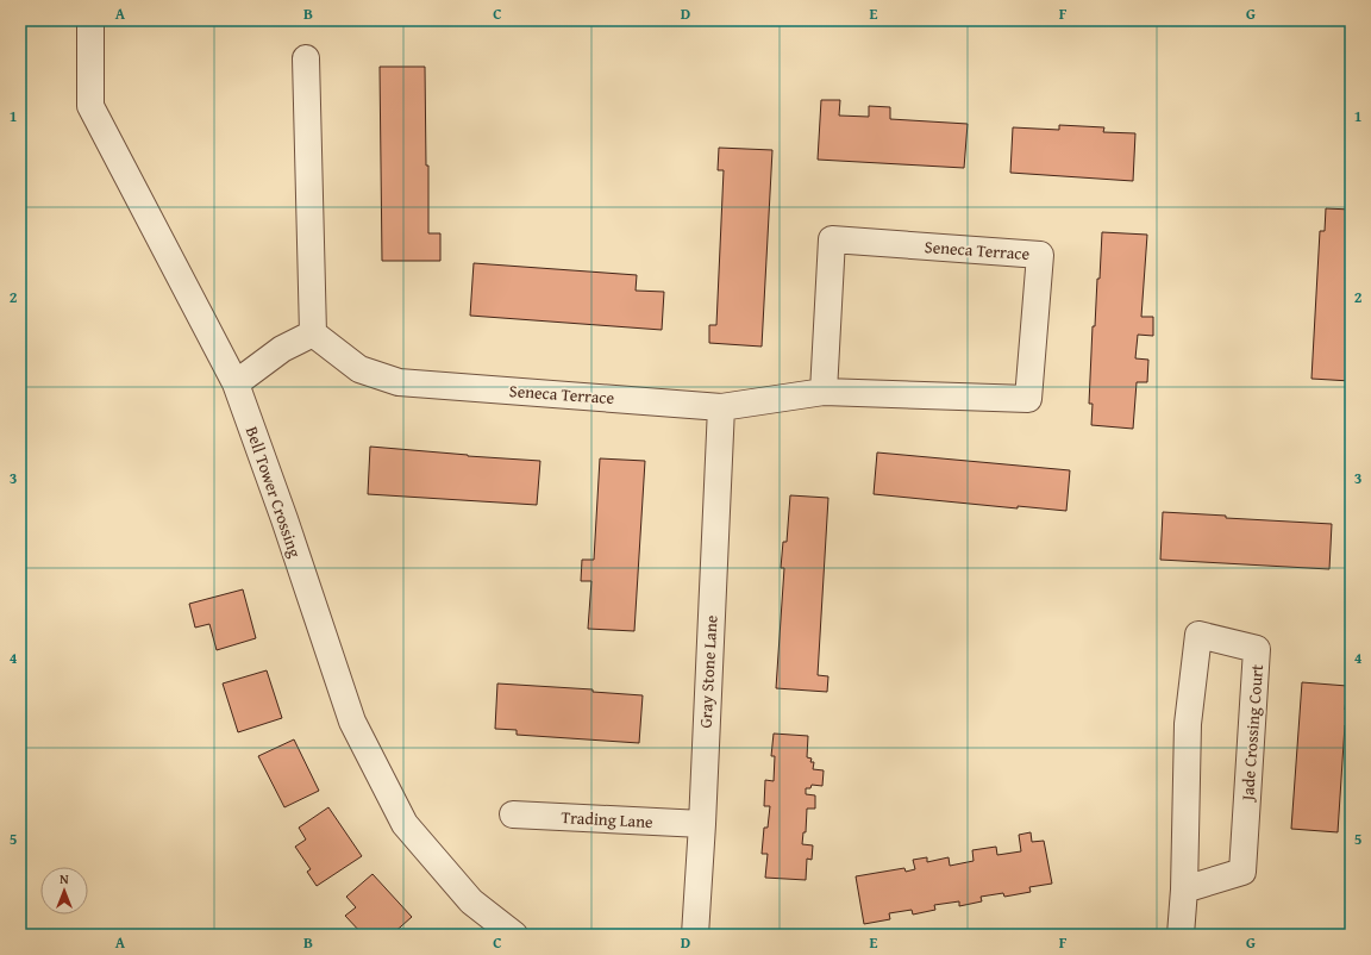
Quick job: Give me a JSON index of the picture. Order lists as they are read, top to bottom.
{
  "streets": {
    "street": [
      "Seneca Terrace",
      "Bell Tower Crossing",
      "Gray Stone Lane",
      "Jade Crossing Court",
      "Trading Lane"
    ]
  },
  "crossings": [
    ["Seneca Terrace", "Gray Stone Lane"],
    ["Gray Stone Lane", "Trading Lane"]
  ],
  "north": "top",
  "grid": {
    "columns": [
      "A",
      "B",
      "C",
      "D",
      "E",
      "F",
      "G"
    ],
    "rows": [
      "1",
      "2",
      "3",
      "4",
      "5"
    ]
  }
}
